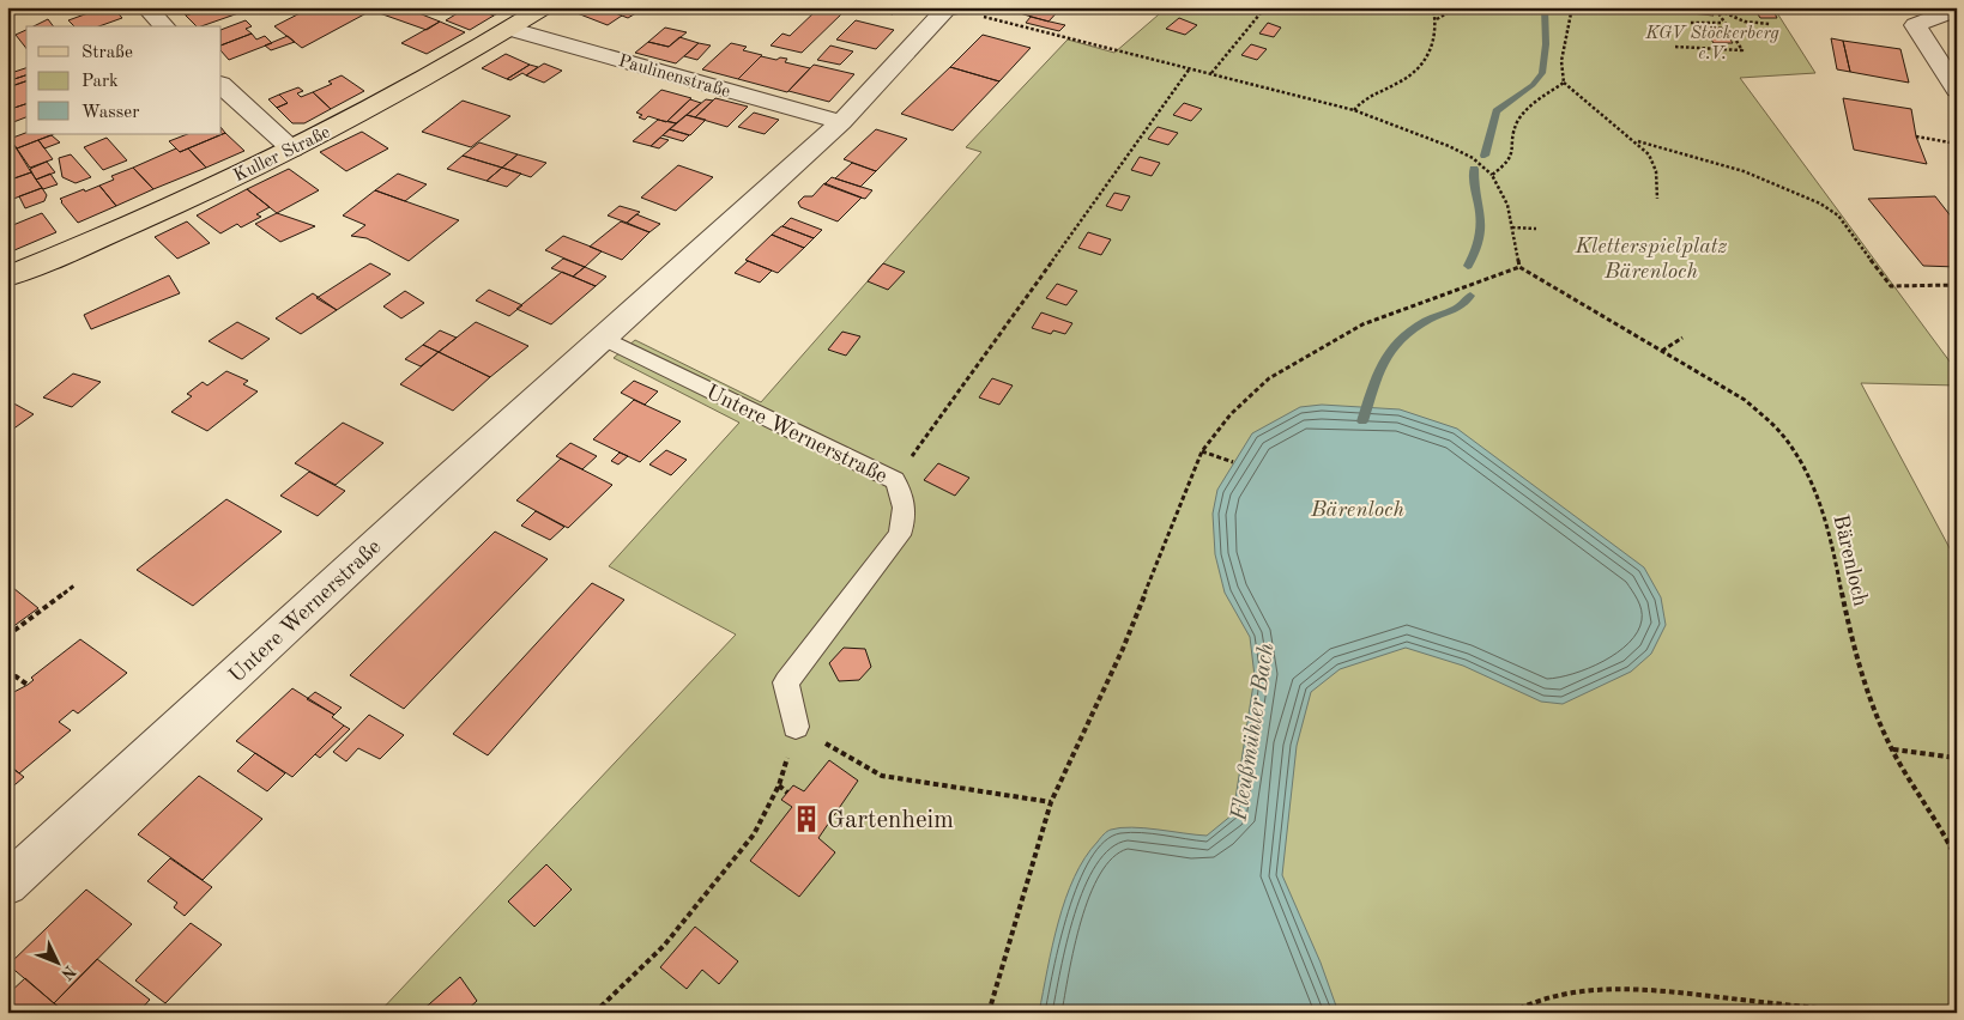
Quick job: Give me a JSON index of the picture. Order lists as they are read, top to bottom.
{
  "streets": {
    "main road": ["Kuller Straße"],
    "street": ["Paulinenstraße", "Untere Wernerstraße"],
    "path": ["Bärenloch"]
  },
  "crossings": [
    ["Paulinenstraße", "Kuller Straße"],
    ["Paulinenstraße", "Untere Wernerstraße"]
  ],
  "water": ["Fleußmühler Bach"],
  "parks": ["KGV Stöckerberg e.V.", "Kletterspielplatz Bärenloch", "Bärenloch"],
  "places": {
    "building": ["Gartenheim"]
  },
  "legend": ["Straße", "Park", "Wasser"],
  "north": "bottom right"
}
